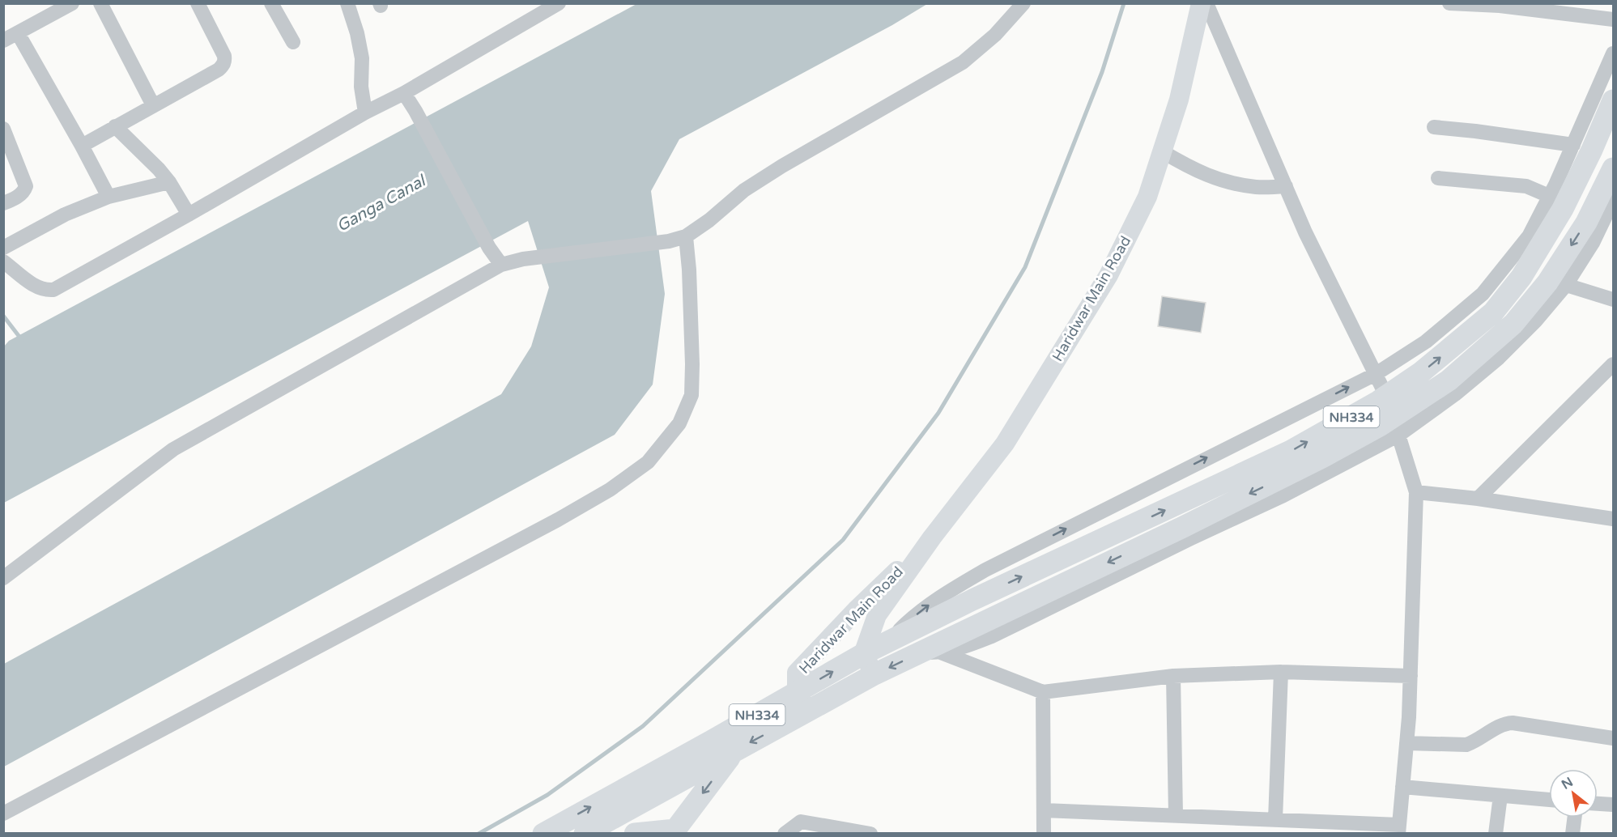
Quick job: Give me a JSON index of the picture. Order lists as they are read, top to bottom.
{
  "streets": {
    "highway": ["NH334"],
    "main road": ["Haridwar Main Road"]
  },
  "crossings": [
    ["Haridwar Main Road", "NH334"]
  ],
  "water": ["Ganga Canal"],
  "north": "top left"
}
